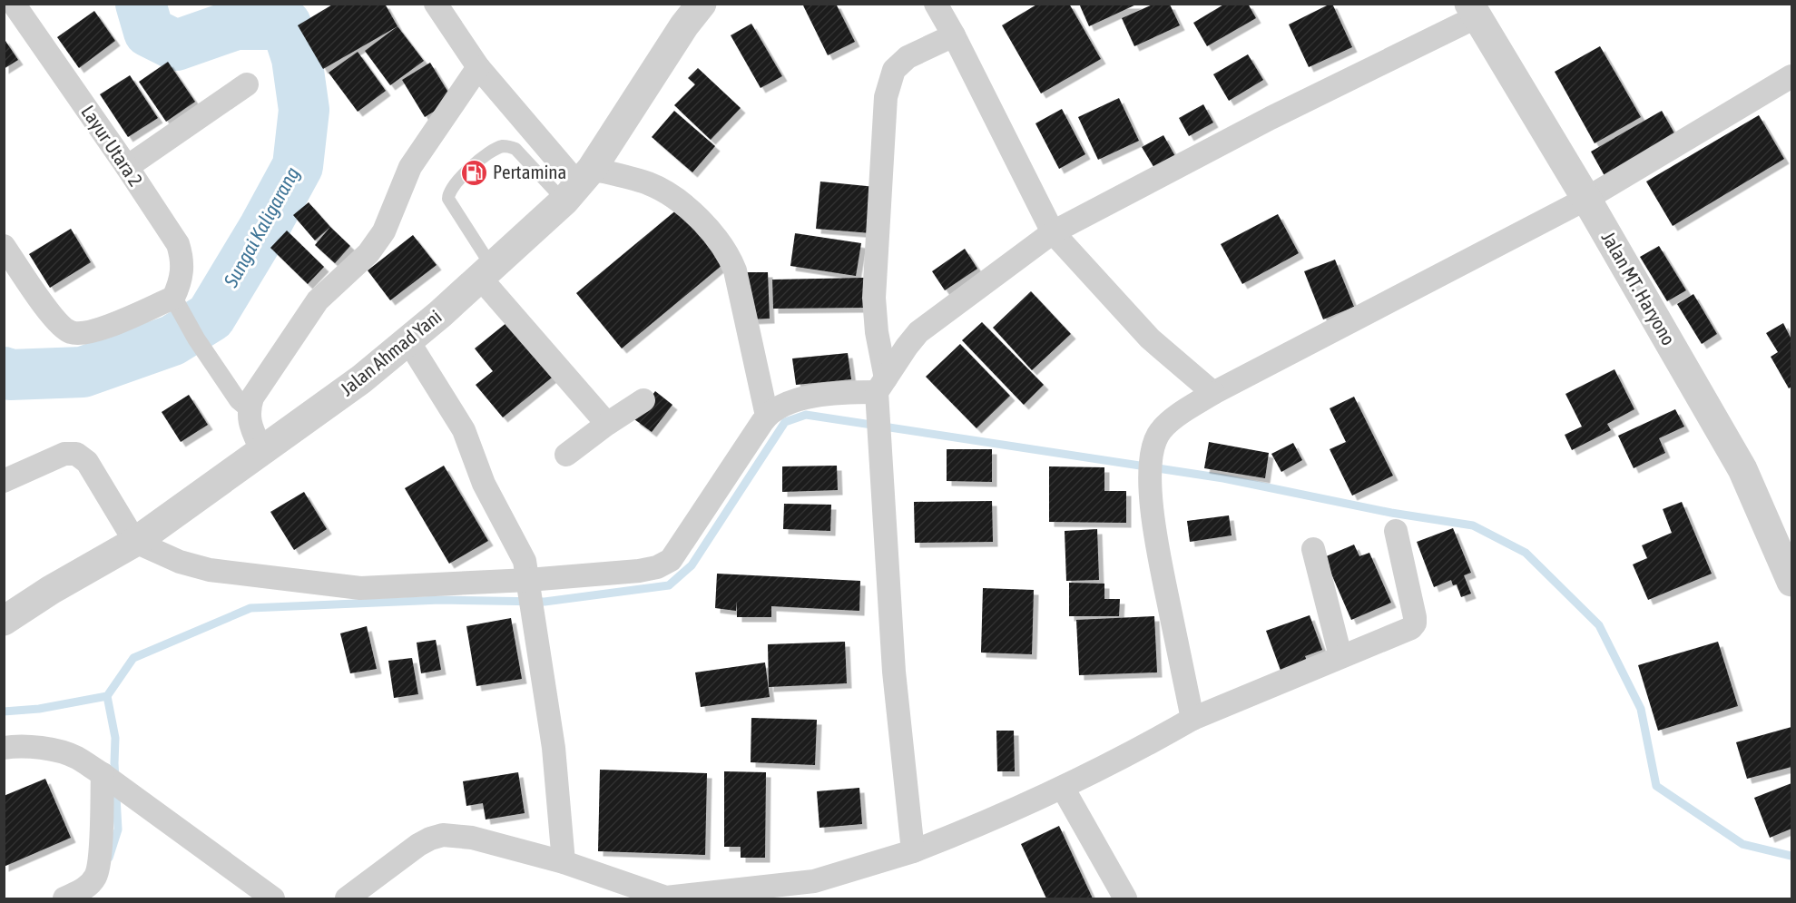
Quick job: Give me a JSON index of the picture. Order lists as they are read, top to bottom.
{
  "streets": {
    "street": ["Layur Utara 2", "Jalan MT. Haryono", "Jalan Ahmad Yani"]
  },
  "water": ["Sungai Kaligarang"],
  "places": {
    "fuel station": ["Pertamina"]
  }
}
